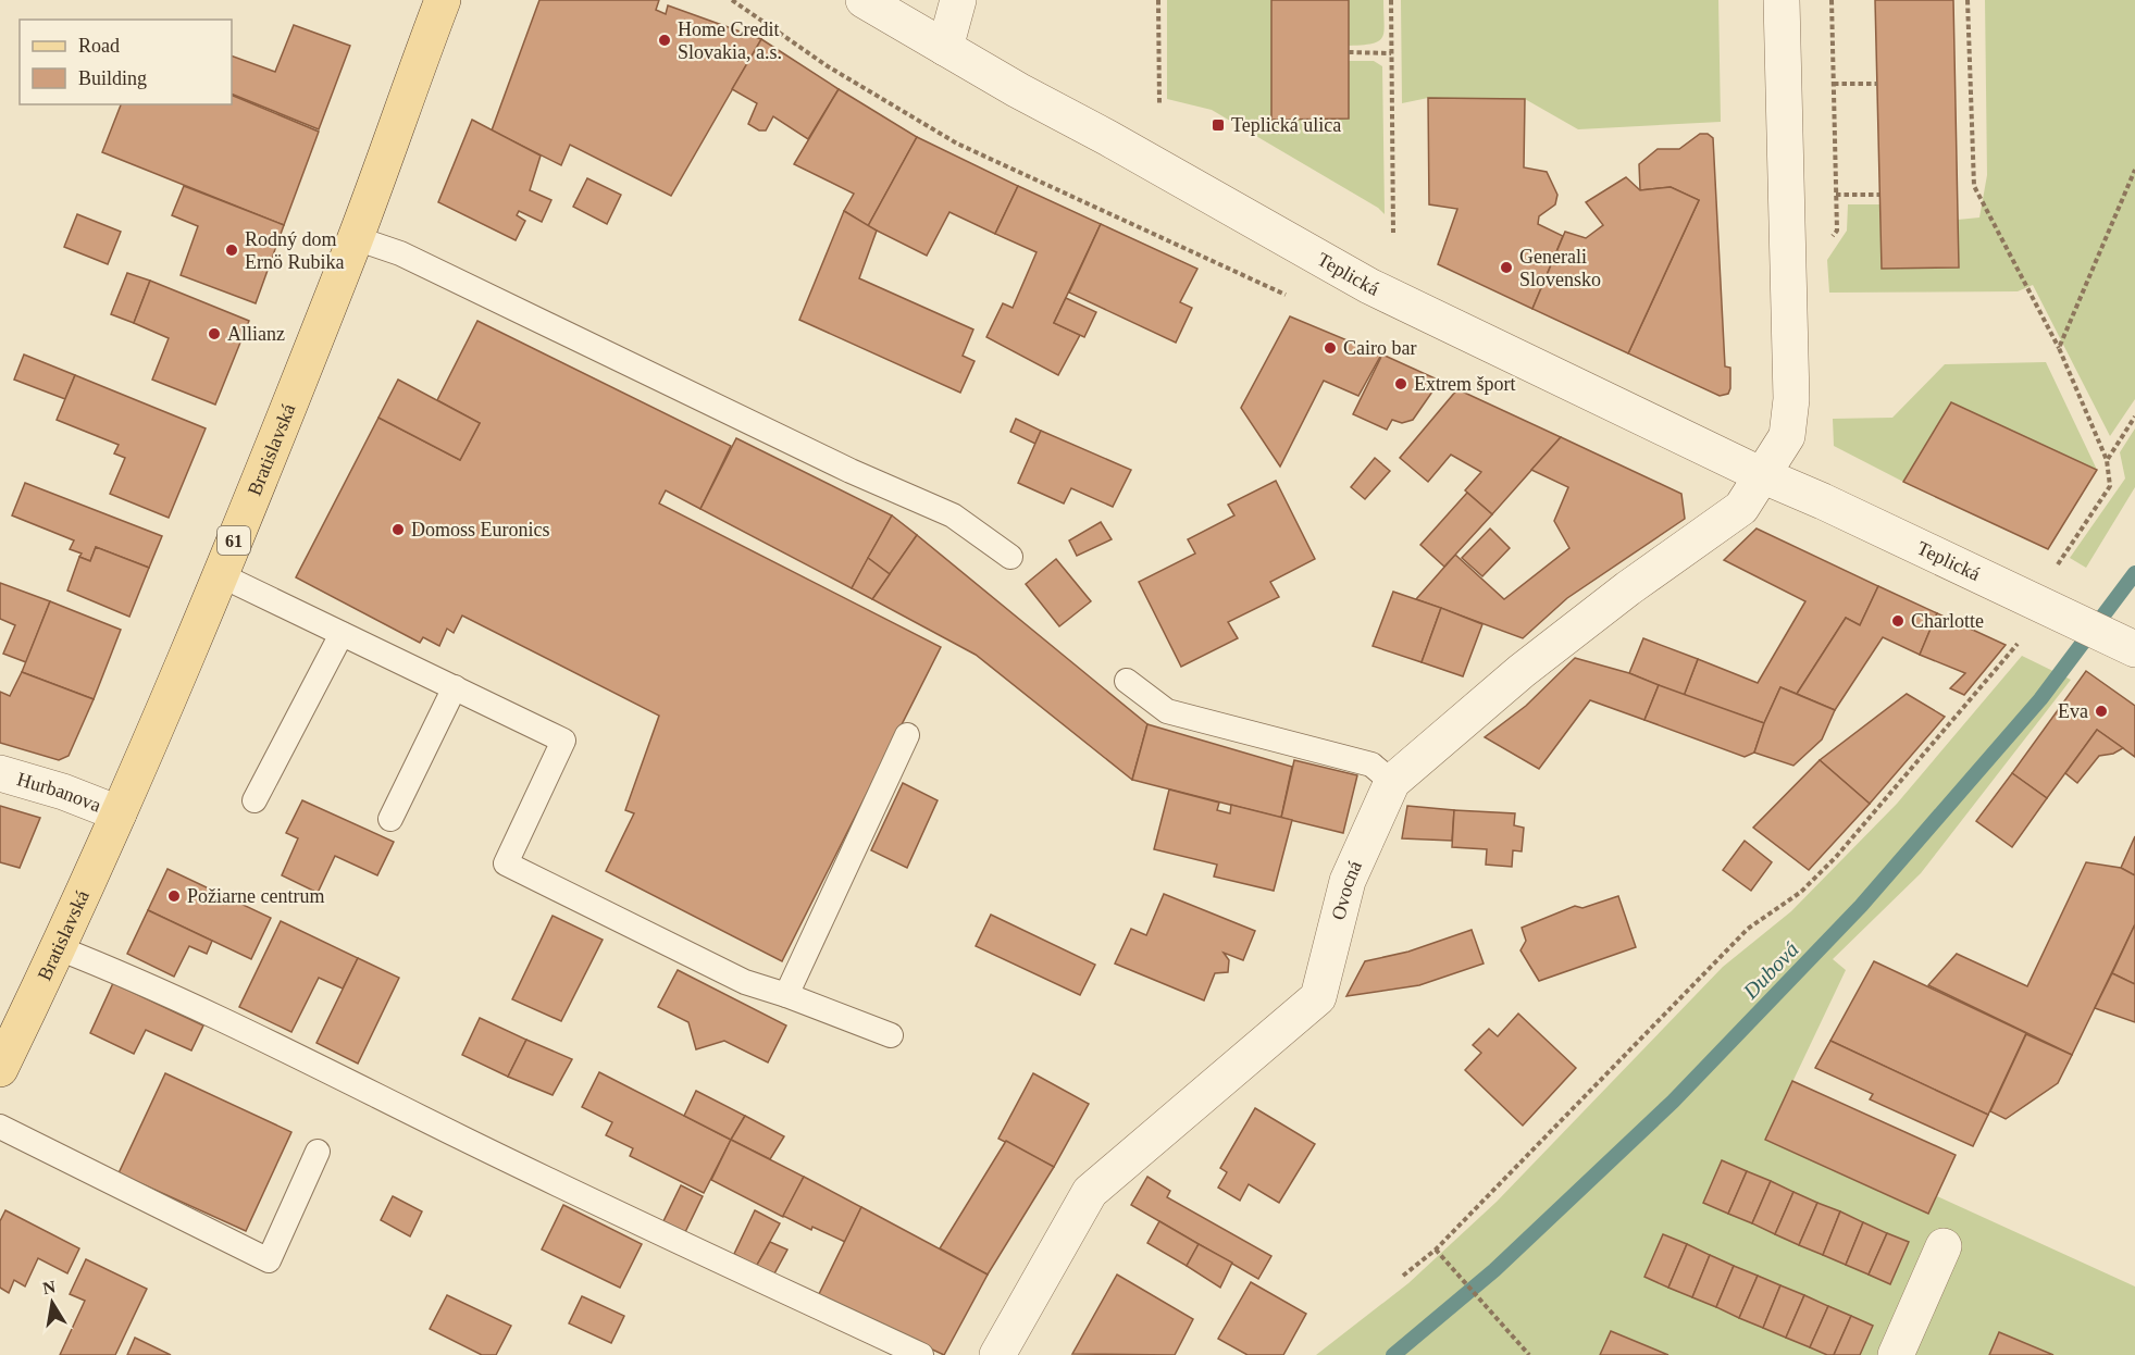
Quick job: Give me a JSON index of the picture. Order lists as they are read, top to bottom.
{
  "streets": {
    "main road": ["Bratislavská", "61"],
    "street": ["Teplická", "Hurbanova", "Ovocná"]
  },
  "crossings": [
    ["Teplická", "Ovocná"],
    ["Bratislavská", "Hurbanova"]
  ],
  "water": ["Dubová"],
  "places": {
    "other": [
      "Home Credit Slovakia, a.s.",
      "Rodný dom Ernö Rubika",
      "Generali Slovensko",
      "Allianz",
      "Cairo bar",
      "Extrem šport",
      "Domoss Euronics",
      "Charlotte",
      "Eva",
      "Požiarne centrum"
    ],
    "transit": ["Teplická ulica"]
  },
  "legend": ["Road", "Building"],
  "north": "top"
}
